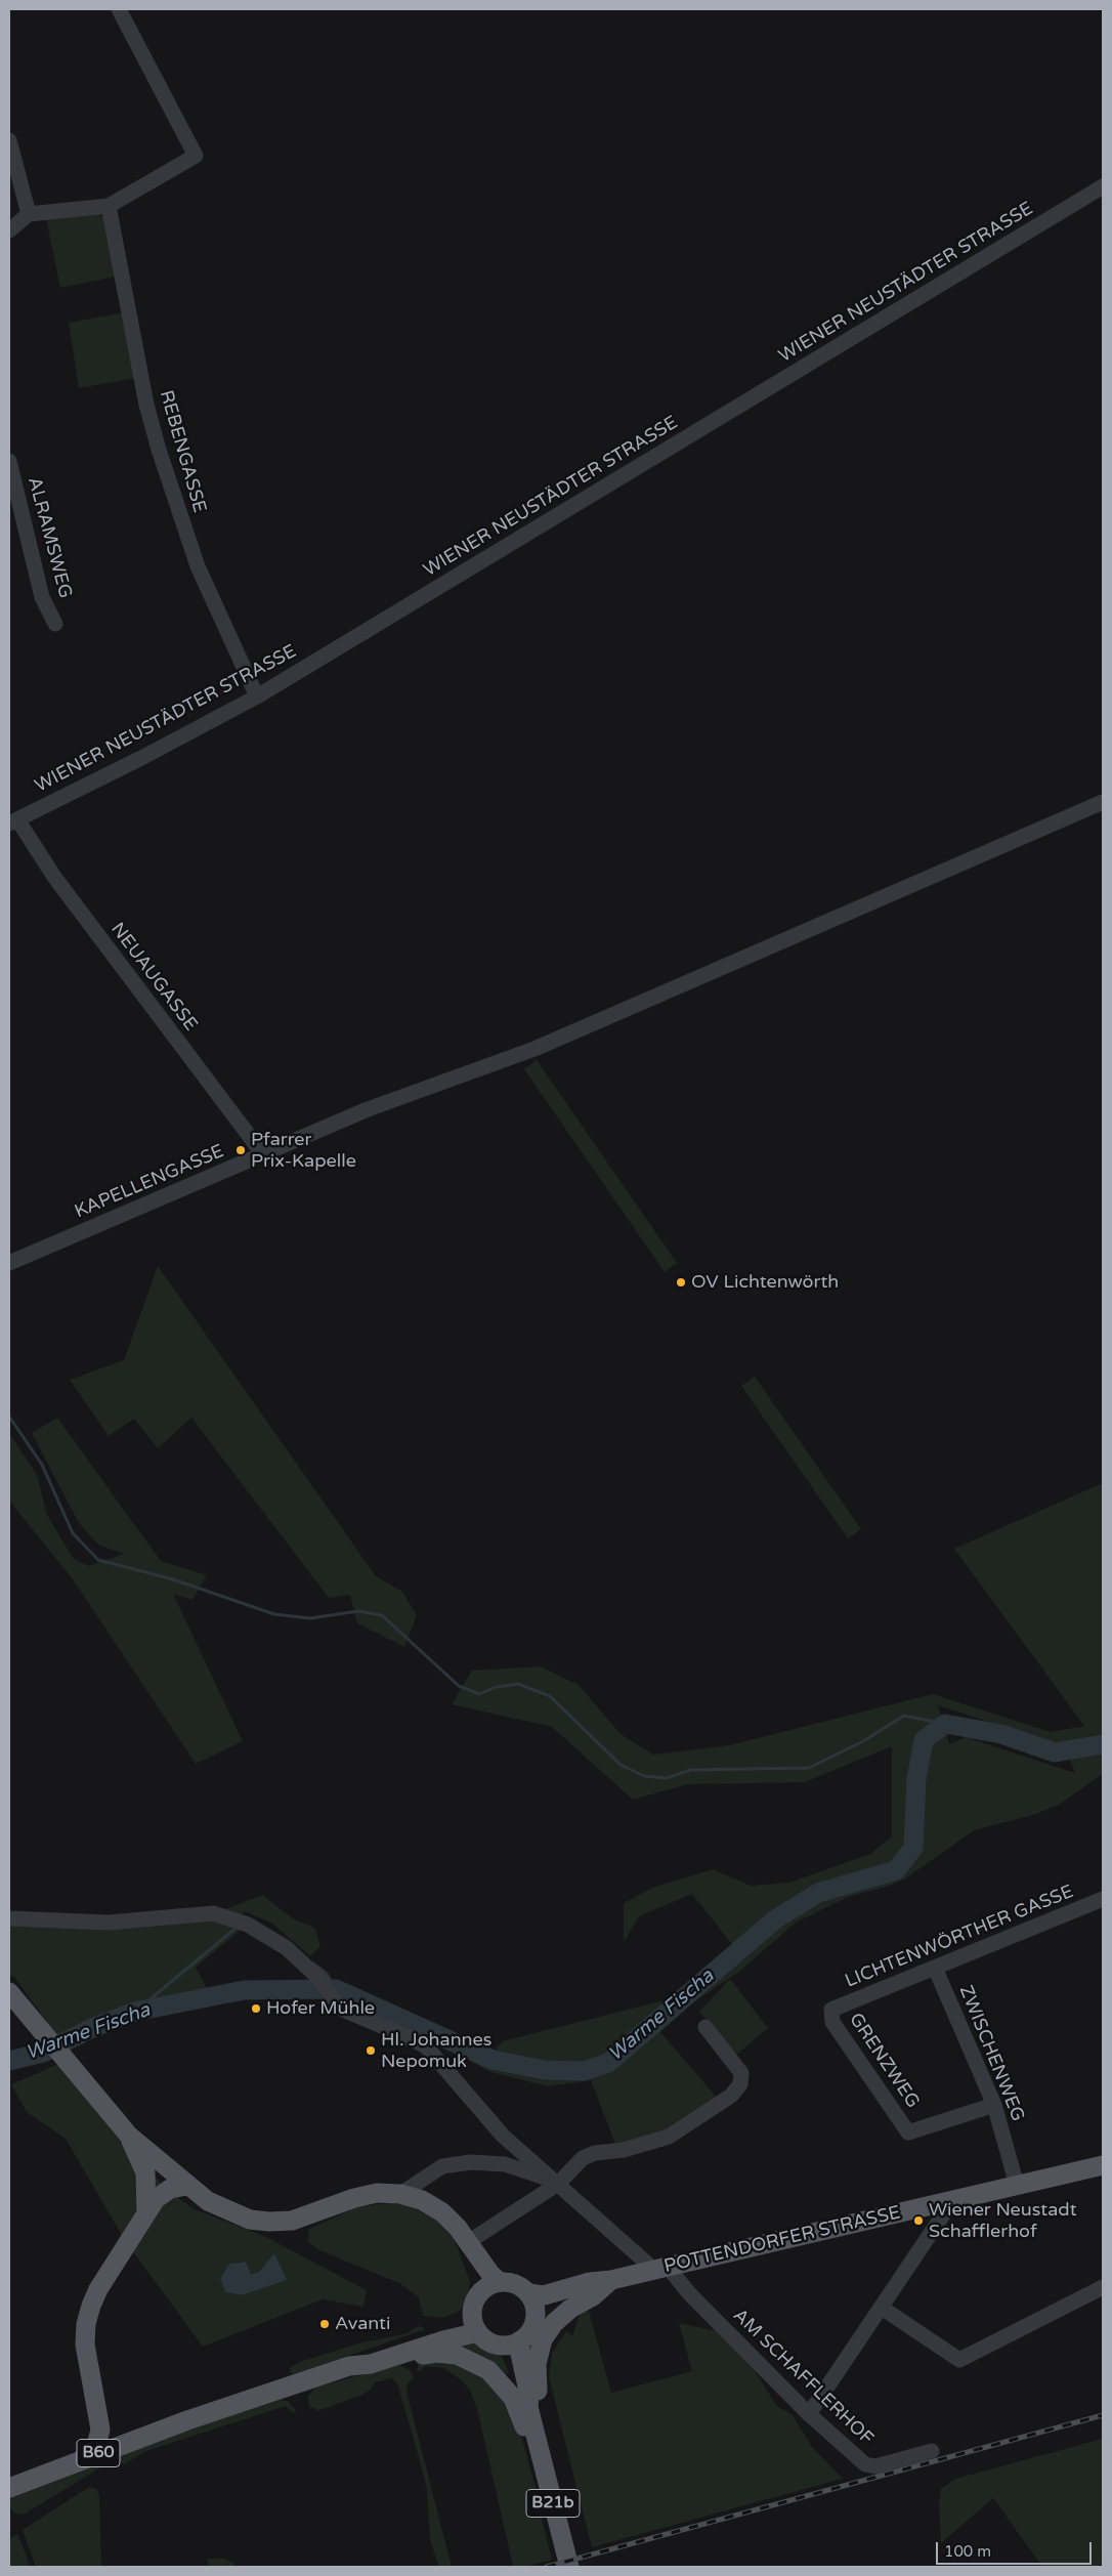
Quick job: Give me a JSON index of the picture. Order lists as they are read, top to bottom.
{
  "streets": {
    "main road": ["POTTENDORFER STRASSE", "B60", "B21b"],
    "street": [
      "WIENER NEUSTÄDTER STRASSE",
      "REBENGASSE",
      "ALRAMSWEG",
      "NEUAUGASSE",
      "KAPELLENGASSE",
      "LICHTENWÖRTHER GASSE",
      "ZWISCHENWEG",
      "GRENZWEG",
      "AM SCHAFFLERHOF"
    ]
  },
  "crossings": [
    ["WIENER NEUSTÄDTER STRASSE", "REBENGASSE"],
    ["WIENER NEUSTÄDTER STRASSE", "NEUAUGASSE"],
    ["NEUAUGASSE", "KAPELLENGASSE"],
    ["LICHTENWÖRTHER GASSE", "ZWISCHENWEG"],
    ["LICHTENWÖRTHER GASSE", "GRENZWEG"],
    ["ZWISCHENWEG", "GRENZWEG"],
    ["ZWISCHENWEG", "POTTENDORFER STRASSE"],
    ["POTTENDORFER STRASSE", "AM SCHAFFLERHOF"],
    ["POTTENDORFER STRASSE", "B60"],
    ["POTTENDORFER STRASSE", "B21b"],
    ["B60", "B21b"]
  ],
  "water": ["Warme Fischa"],
  "places": [
    "Pfarrer Prix-Kapelle",
    "OV Lichtenwörth",
    "Hofer Mühle",
    "Hl. Johannes Nepomuk",
    "Wiener Neustadt Schafflerhof",
    "Avanti"
  ],
  "scale_bar": "100 m"
}
